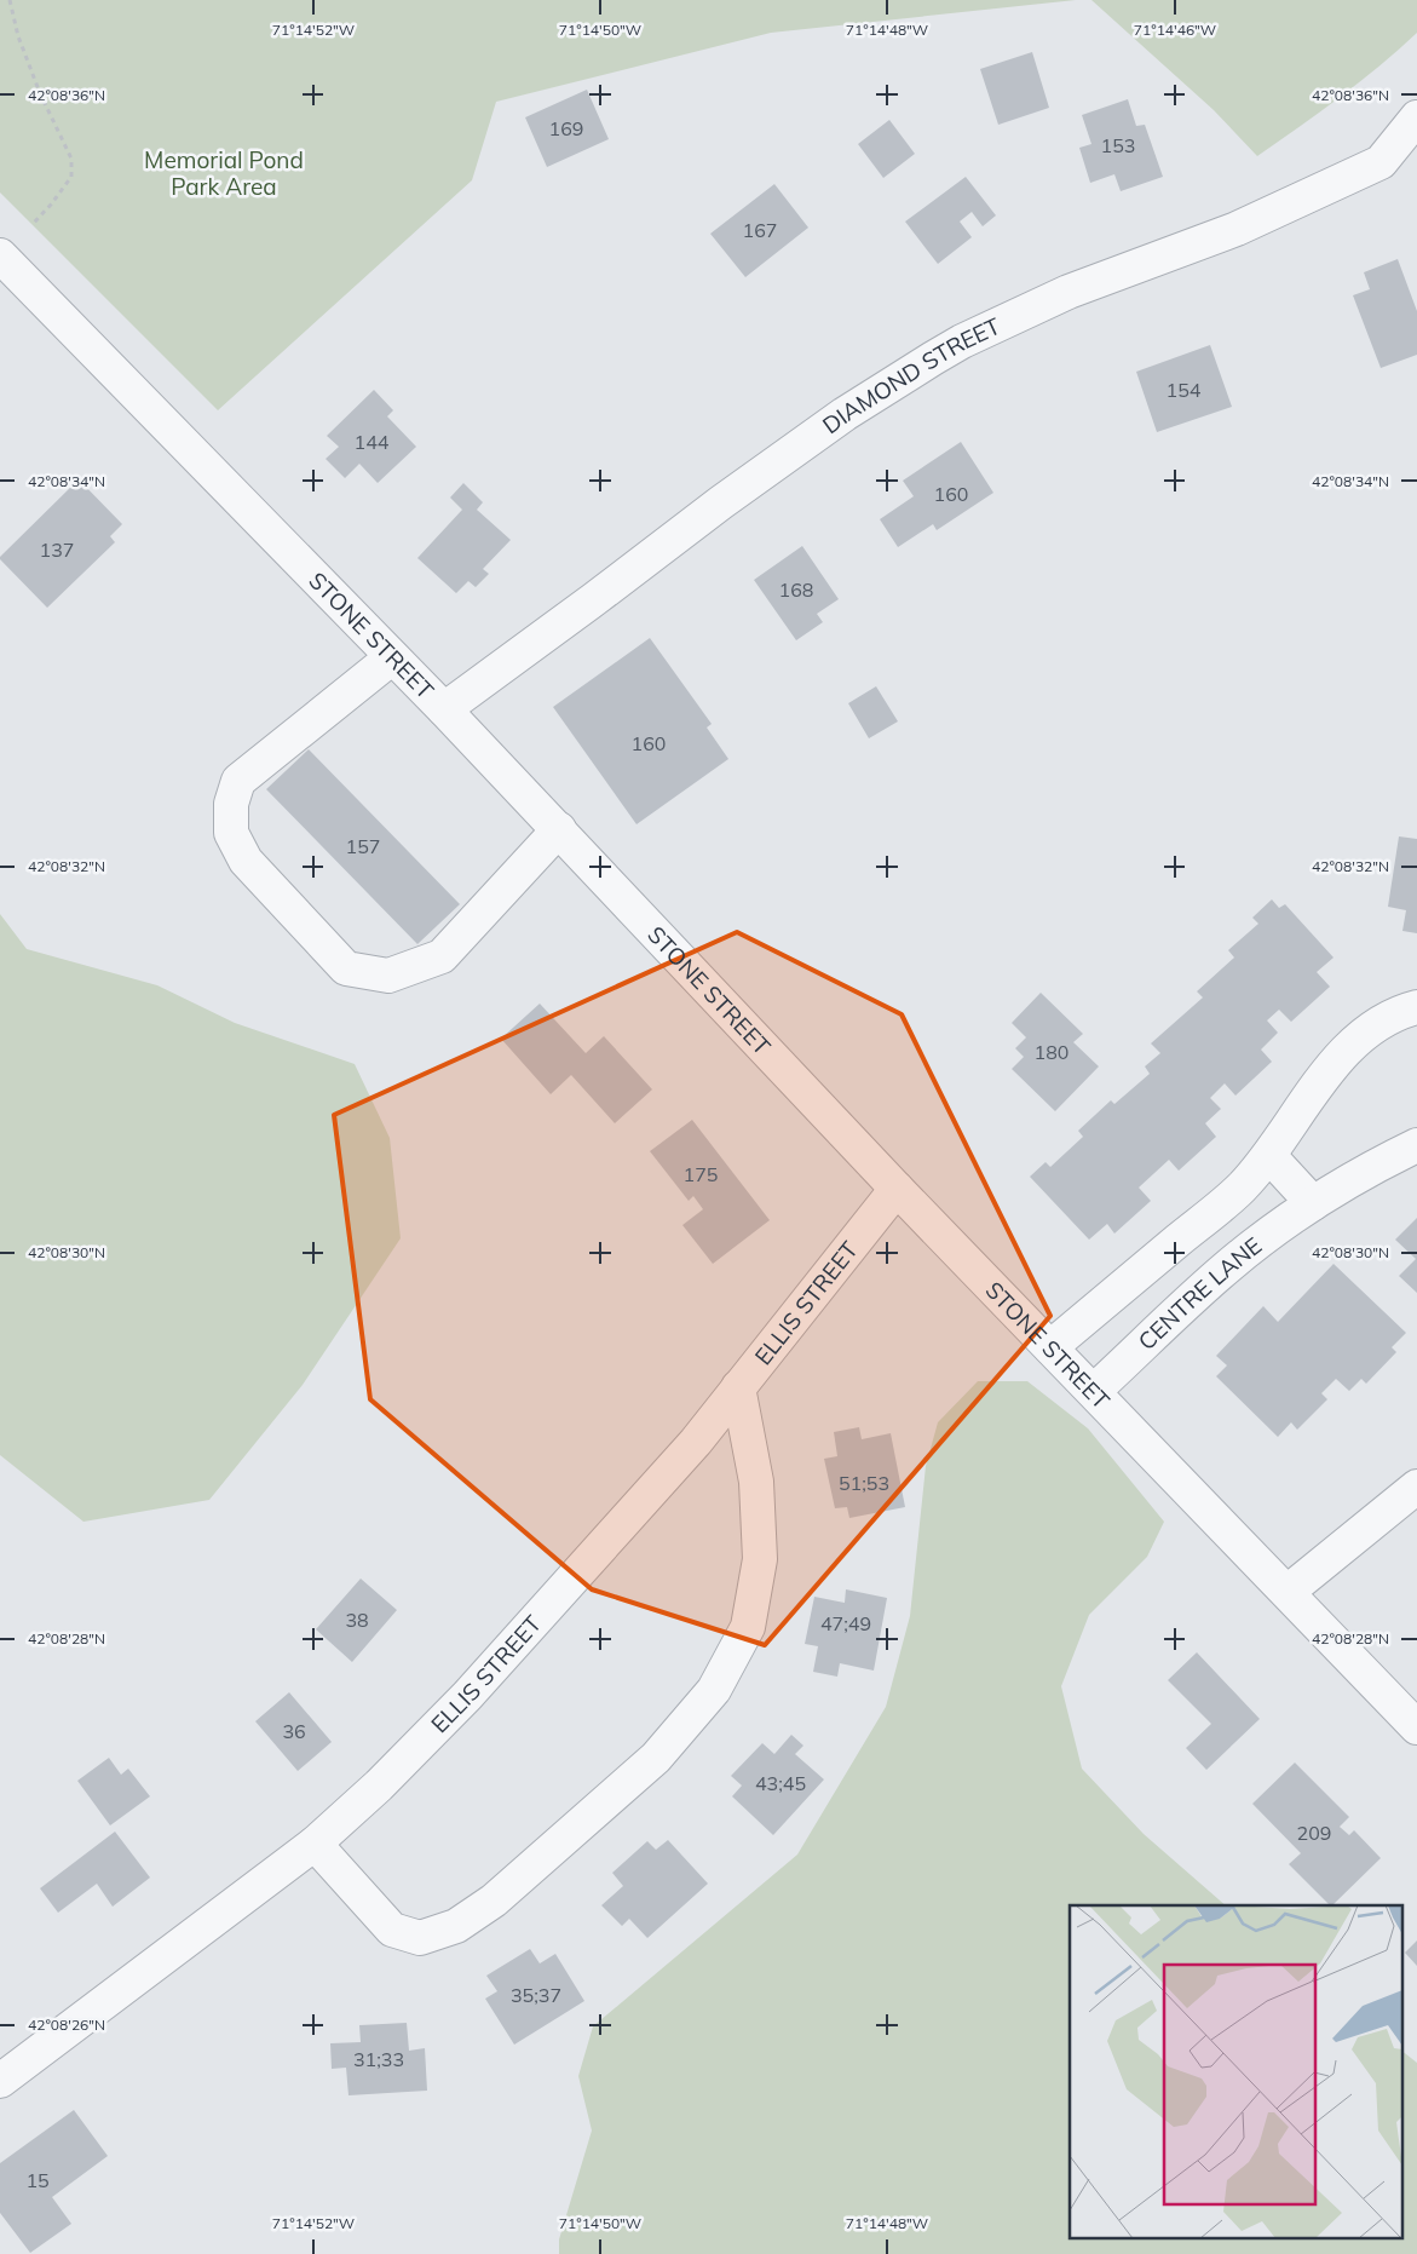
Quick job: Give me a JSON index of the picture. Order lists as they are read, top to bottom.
{
  "streets": {
    "street": [
      "DIAMOND STREET",
      "STONE STREET",
      "CENTRE LANE",
      "ELLIS STREET"
    ]
  },
  "crossings": [
    ["DIAMOND STREET", "STONE STREET"],
    ["STONE STREET", "CENTRE LANE"],
    ["STONE STREET", "ELLIS STREET"]
  ],
  "parks": ["Memorial Pond Park Area"],
  "house_numbers": [
    "169",
    "153",
    "167",
    "154",
    "144",
    "160",
    "137",
    "168",
    "160",
    "157",
    "180",
    "175",
    "51;53",
    "38",
    "47;49",
    "36",
    "43;45",
    "209",
    "35;37",
    "31;33",
    "15"
  ],
  "coordinates": [
    "71°14'52\"W",
    "71°14'50\"W",
    "71°14'48\"W",
    "71°14'46\"W",
    "42°08'36\"N",
    "42°08'34\"N",
    "42°08'32\"N",
    "42°08'30\"N",
    "42°08'28\"N",
    "42°08'26\"N"
  ]
}
